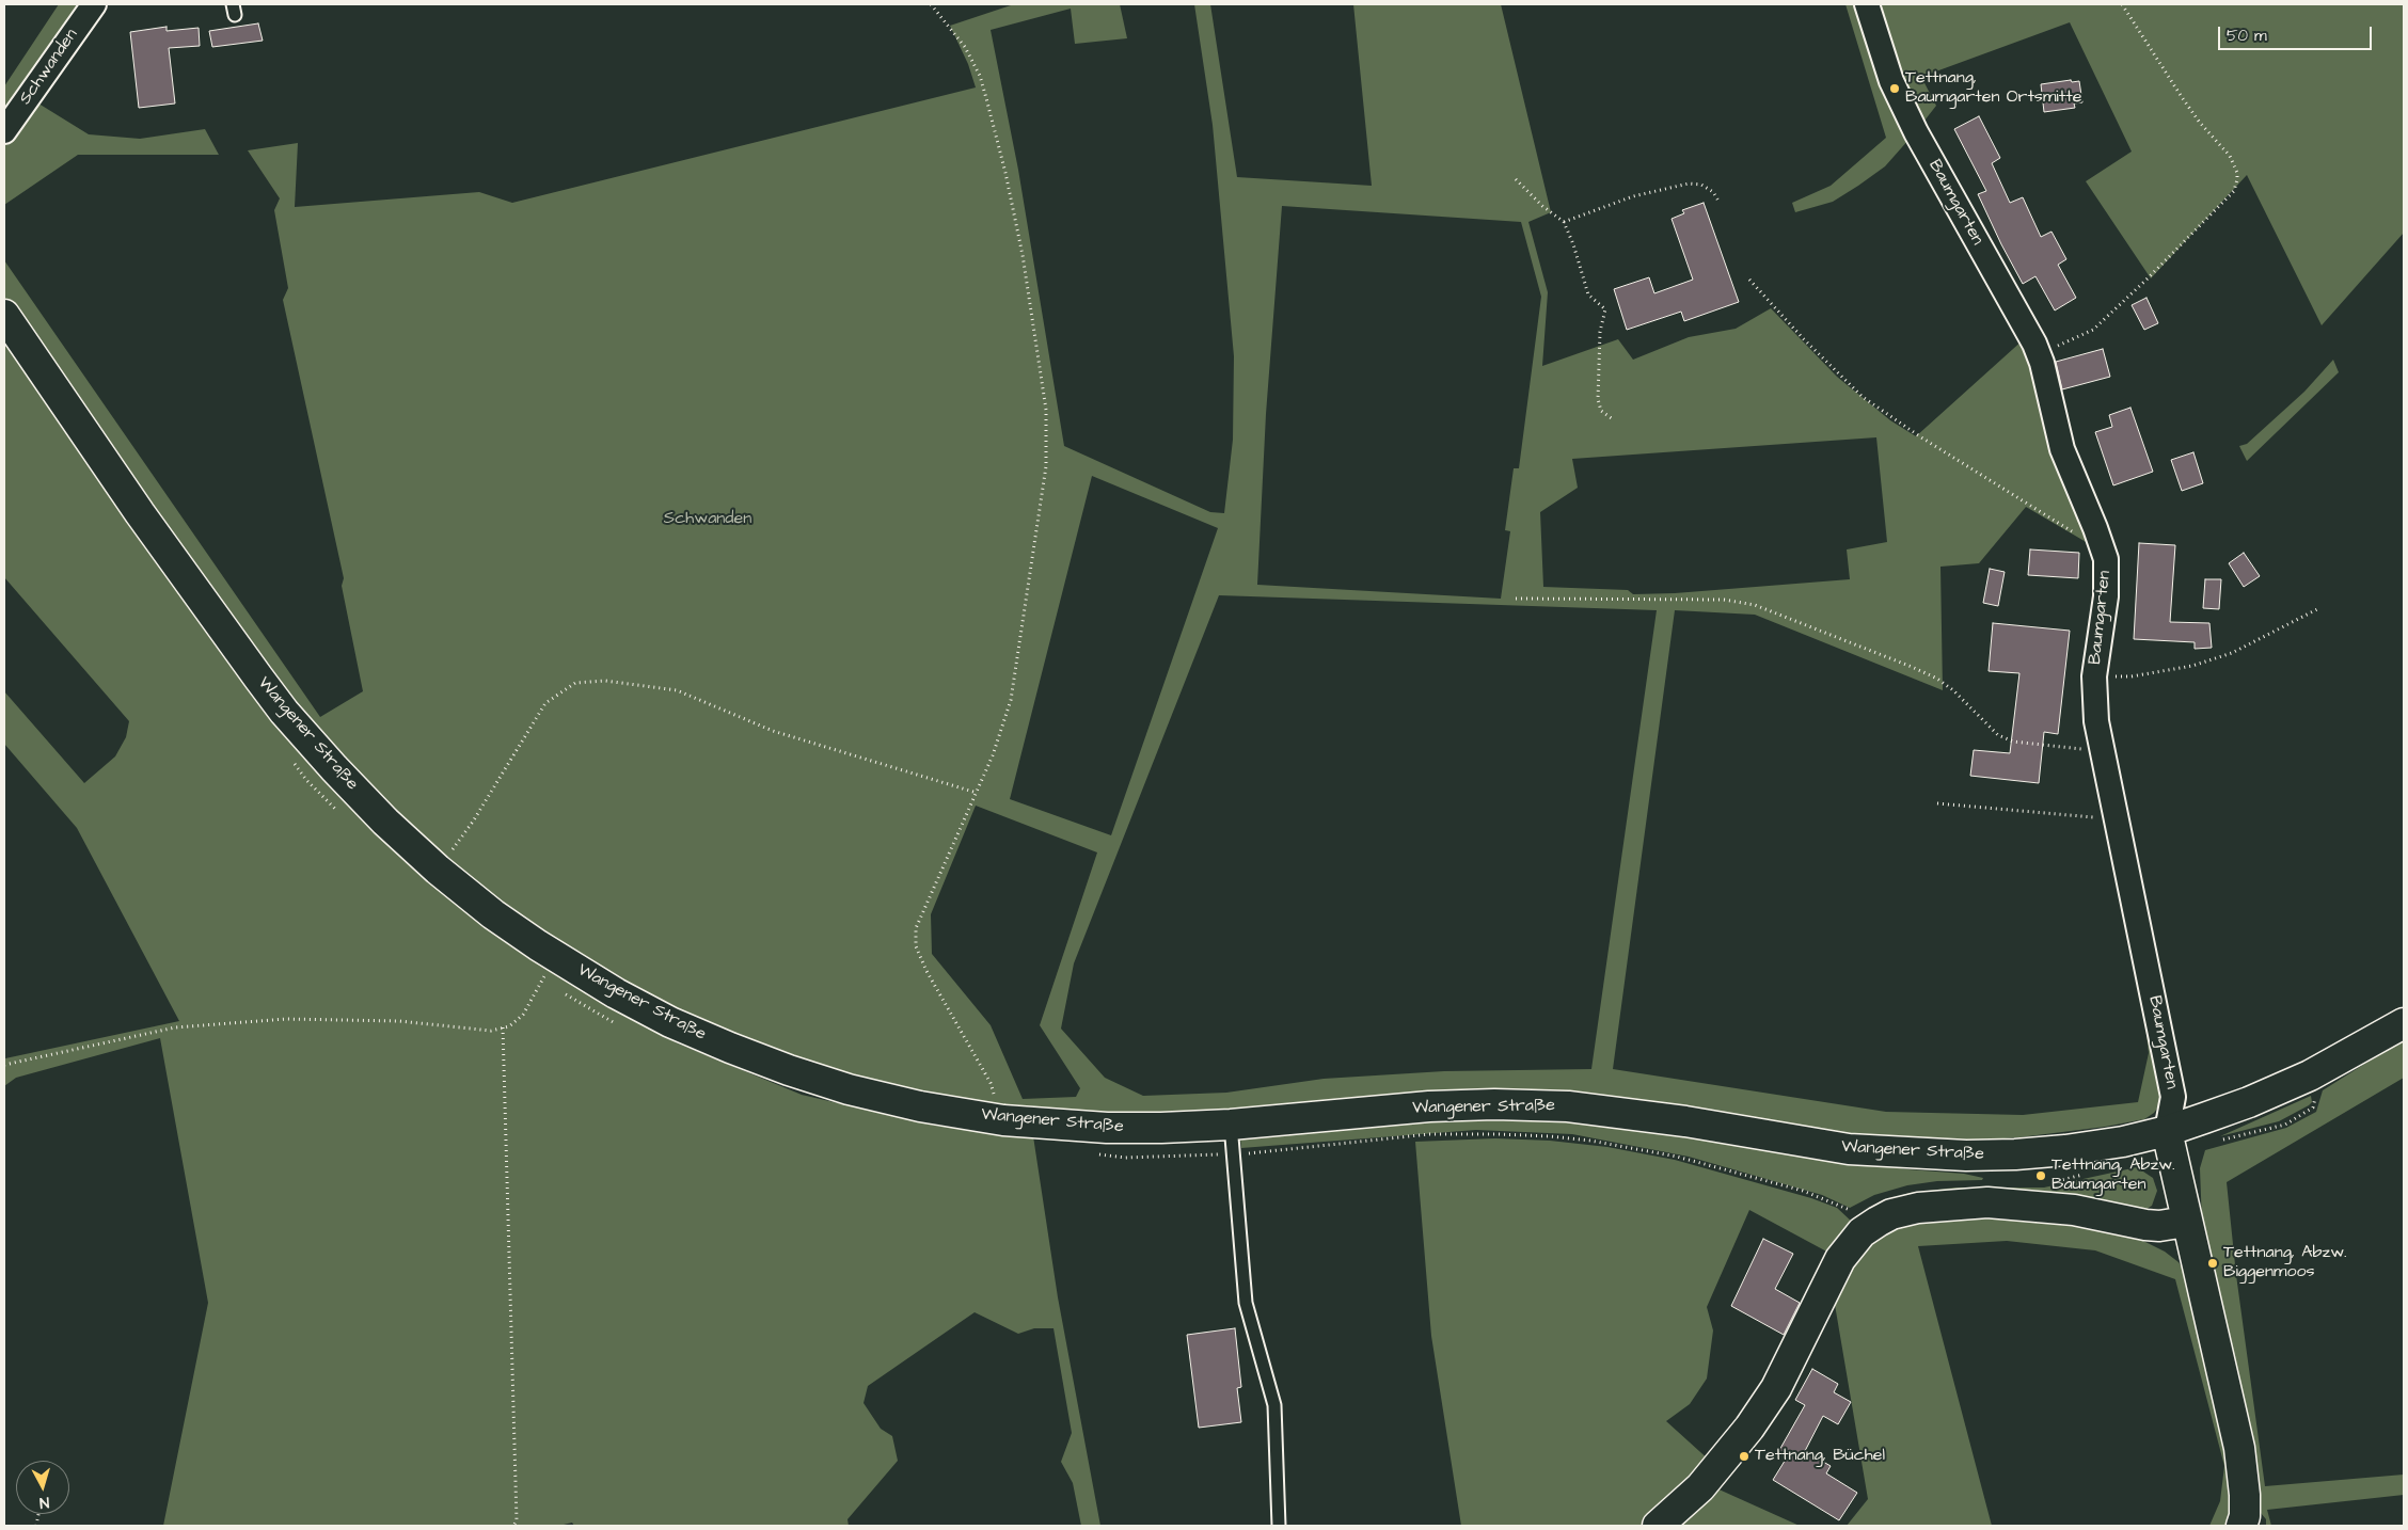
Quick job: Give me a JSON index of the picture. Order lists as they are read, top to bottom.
{
  "streets": {
    "main road": ["Wangener Straße"],
    "street": ["Schwanden", "Baumgarten"]
  },
  "crossings": [
    ["Baumgarten", "Wangener Straße"]
  ],
  "parks": ["Schwanden"],
  "places": [
    "Tettnang, Baumgarten Ortsmitte",
    "Tettnang, Abzw. Baumgarten",
    "Tettnang, Abzw. Biggenmoos",
    "Tettnang, Büchel"
  ],
  "scale_bar": "50 m",
  "north": "bottom"
}
